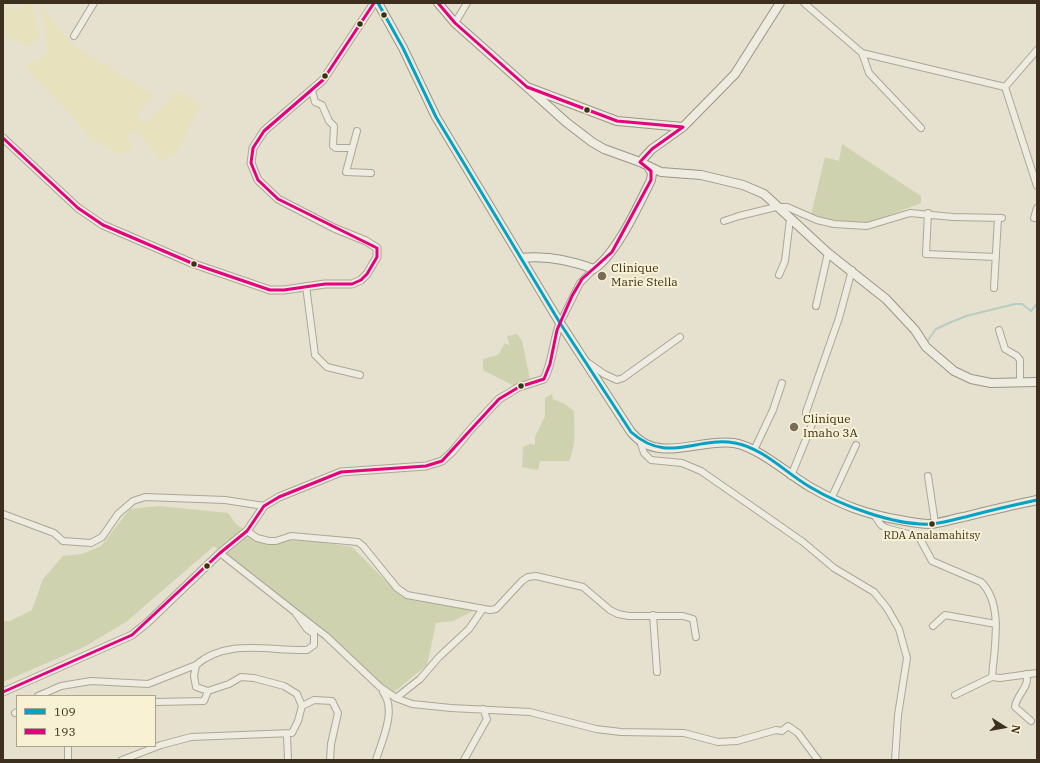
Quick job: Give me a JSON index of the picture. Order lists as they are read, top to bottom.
{
  "places": ["Clinique Marie Stella", "Clinique Imaho 3A", "RDA Analamahitsy"],
  "lines": ["transit line 109", "transit line 193"],
  "legend": ["109", "193"],
  "north": "right"
}
